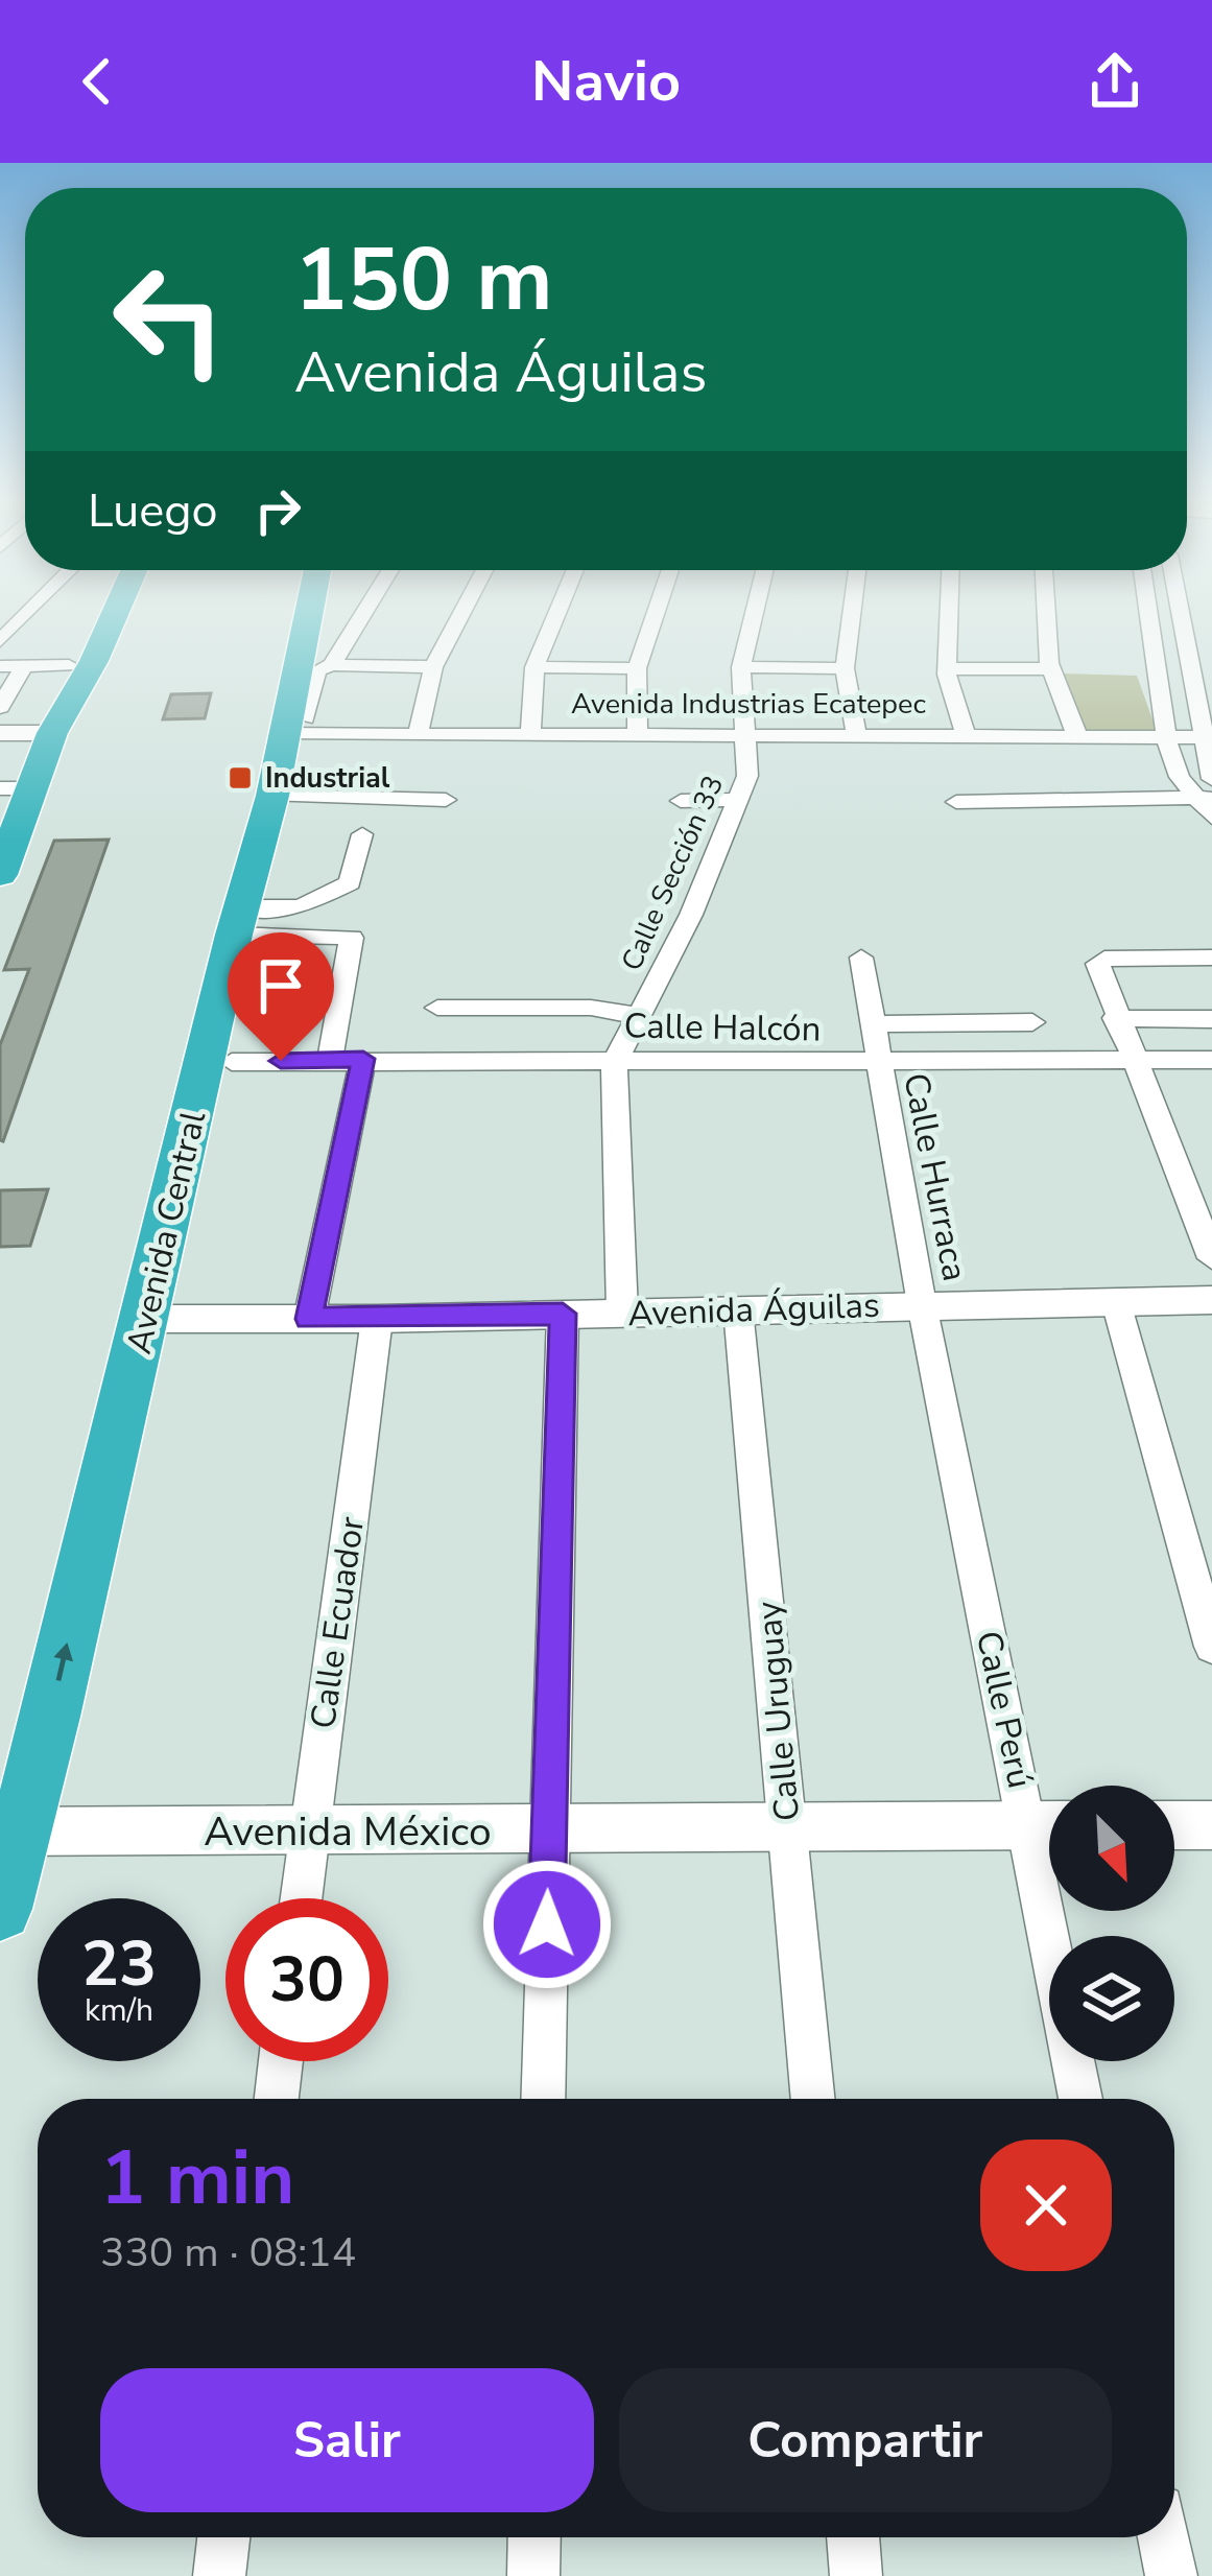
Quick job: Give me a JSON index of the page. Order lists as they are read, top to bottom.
{
  "streets": {
    "highway": ["Avenida Central"],
    "street": [
      "Avenida Industrias Ecatepec",
      "Calle Sección 33",
      "Calle Halcón",
      "Calle Hurraca",
      "Avenida Águilas",
      "Calle Ecuador",
      "Calle Perú",
      "Calle Uruguay",
      "Avenida México"
    ]
  },
  "crossings": [
    ["Avenida Industrias Ecatepec", "Calle Sección 33"],
    ["Avenida Industrias Ecatepec", "Avenida Central"],
    ["Calle Sección 33", "Calle Halcón"],
    ["Calle Halcón", "Calle Hurraca"],
    ["Calle Hurraca", "Avenida Águilas"],
    ["Calle Hurraca", "Calle Perú"],
    ["Avenida Central", "Avenida Águilas"],
    ["Avenida Central", "Avenida México"],
    ["Avenida Águilas", "Calle Ecuador"],
    ["Avenida Águilas", "Calle Perú"],
    ["Avenida Águilas", "Calle Uruguay"],
    ["Calle Ecuador", "Avenida México"],
    ["Calle Uruguay", "Avenida México"]
  ],
  "places": {
    "transit": ["Industrial"]
  },
  "north": "bottom right",
  "page": {
    "header": "Navio",
    "turn": ["150 m", "Avenida Águilas"],
    "then": "Luego",
    "speed": "23 km/h",
    "limit": "30",
    "heading": ["1 min", "330 m · 08:14"],
    "buttons": ["Salir", "Compartir"]
  }
}
